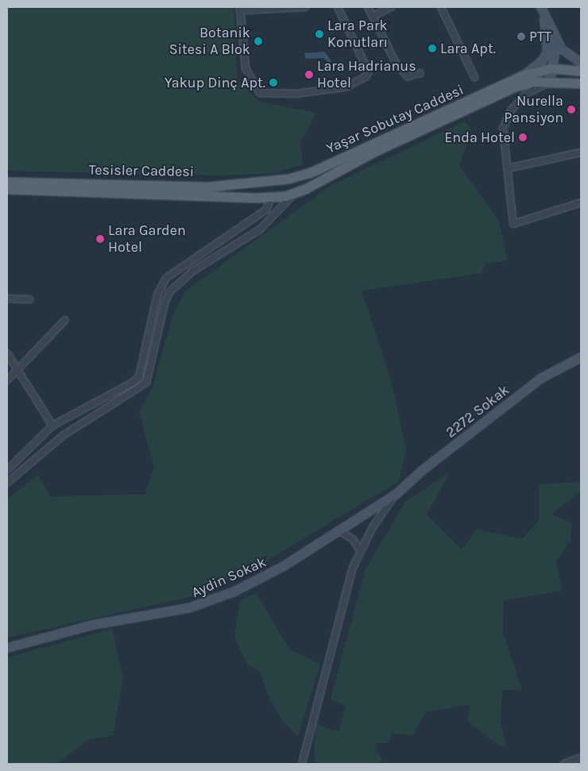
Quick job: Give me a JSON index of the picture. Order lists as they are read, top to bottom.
{
  "streets": {
    "main road": ["Yaşar Sobutay Caddesi", "Tesisler Caddesi"],
    "street": ["2272 Sokak", "Aydin Sokak"]
  },
  "crossings": [
    ["Yaşar Sobutay Caddesi", "Tesisler Caddesi"],
    ["2272 Sokak", "Aydin Sokak"]
  ],
  "places": [
    "Lara Park Konutları",
    "PTT",
    "Botanik Sitesi A Blok",
    "Lara Apt.",
    "Lara Hadrianus Hotel",
    "Yakup Dinç Apt.",
    "Nurella Pansiyon",
    "Enda Hotel",
    "Lara Garden Hotel"
  ]
}
